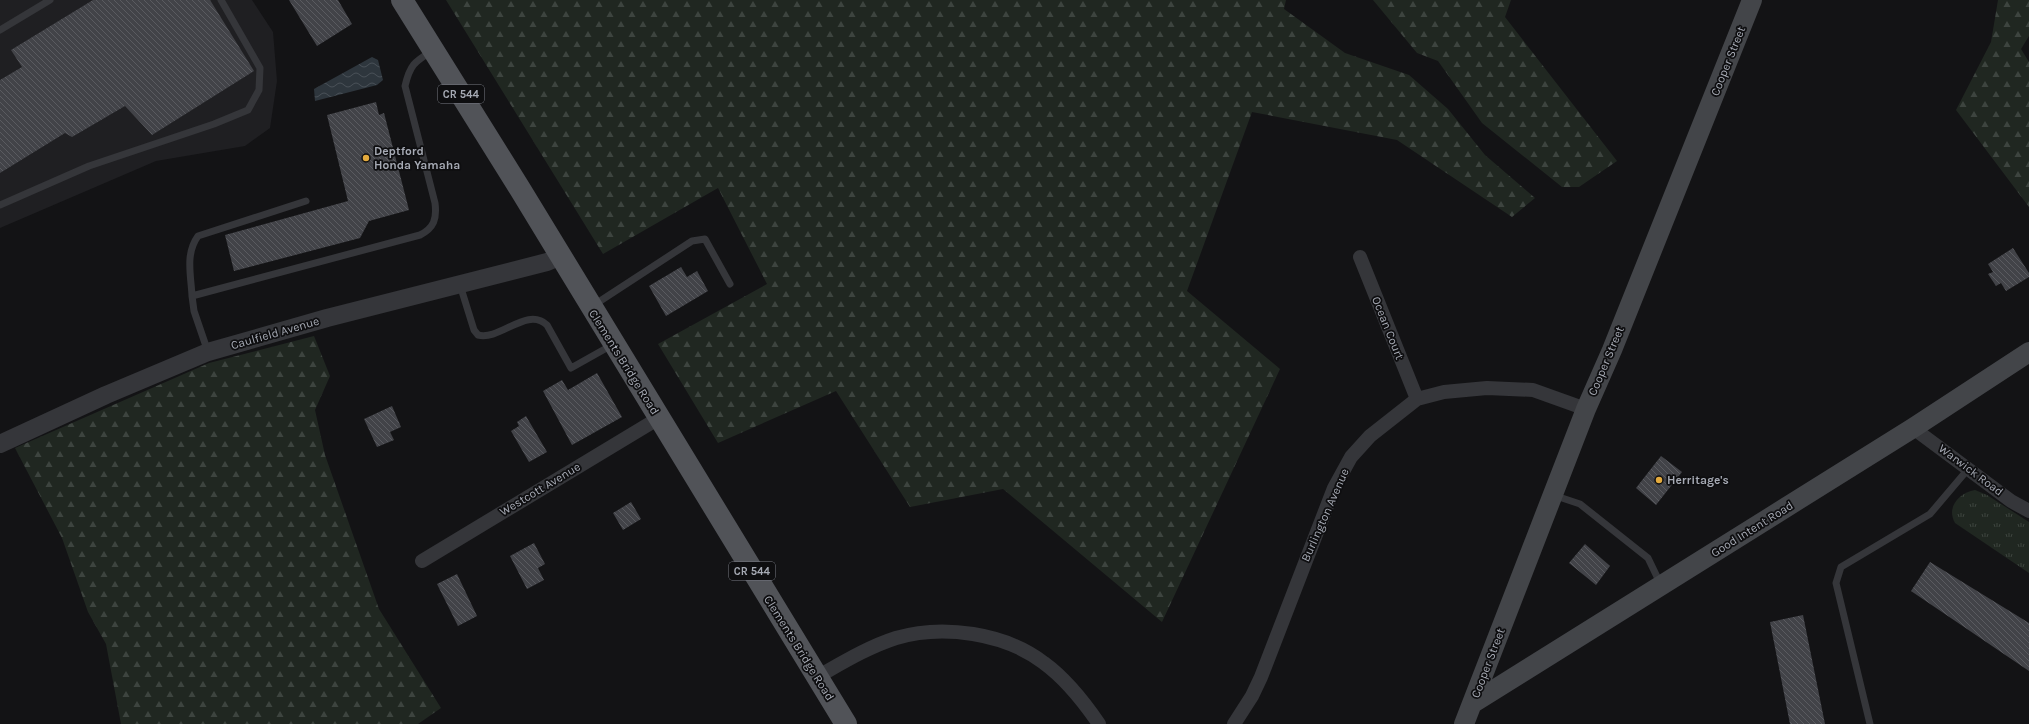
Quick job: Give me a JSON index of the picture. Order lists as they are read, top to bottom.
{
  "streets": {
    "main road": [
      "Cooper Street",
      "CR 544",
      "Clements Bridge Road",
      "Good Intent Road"
    ],
    "street": [
      "Ocean Court",
      "Caulfield Avenue",
      "Warwick Road",
      "Westcott Avenue",
      "Burlington Avenue"
    ]
  },
  "crossings": [
    ["Cooper Street", "Burlington Avenue"],
    ["Cooper Street", "Good Intent Road"],
    ["Ocean Court", "Burlington Avenue"],
    ["Caulfield Avenue", "Clements Bridge Road"],
    ["Clements Bridge Road", "Westcott Avenue"],
    ["Warwick Road", "Good Intent Road"]
  ],
  "places": ["Deptford Honda Yamaha", "Herritage's"]
}
